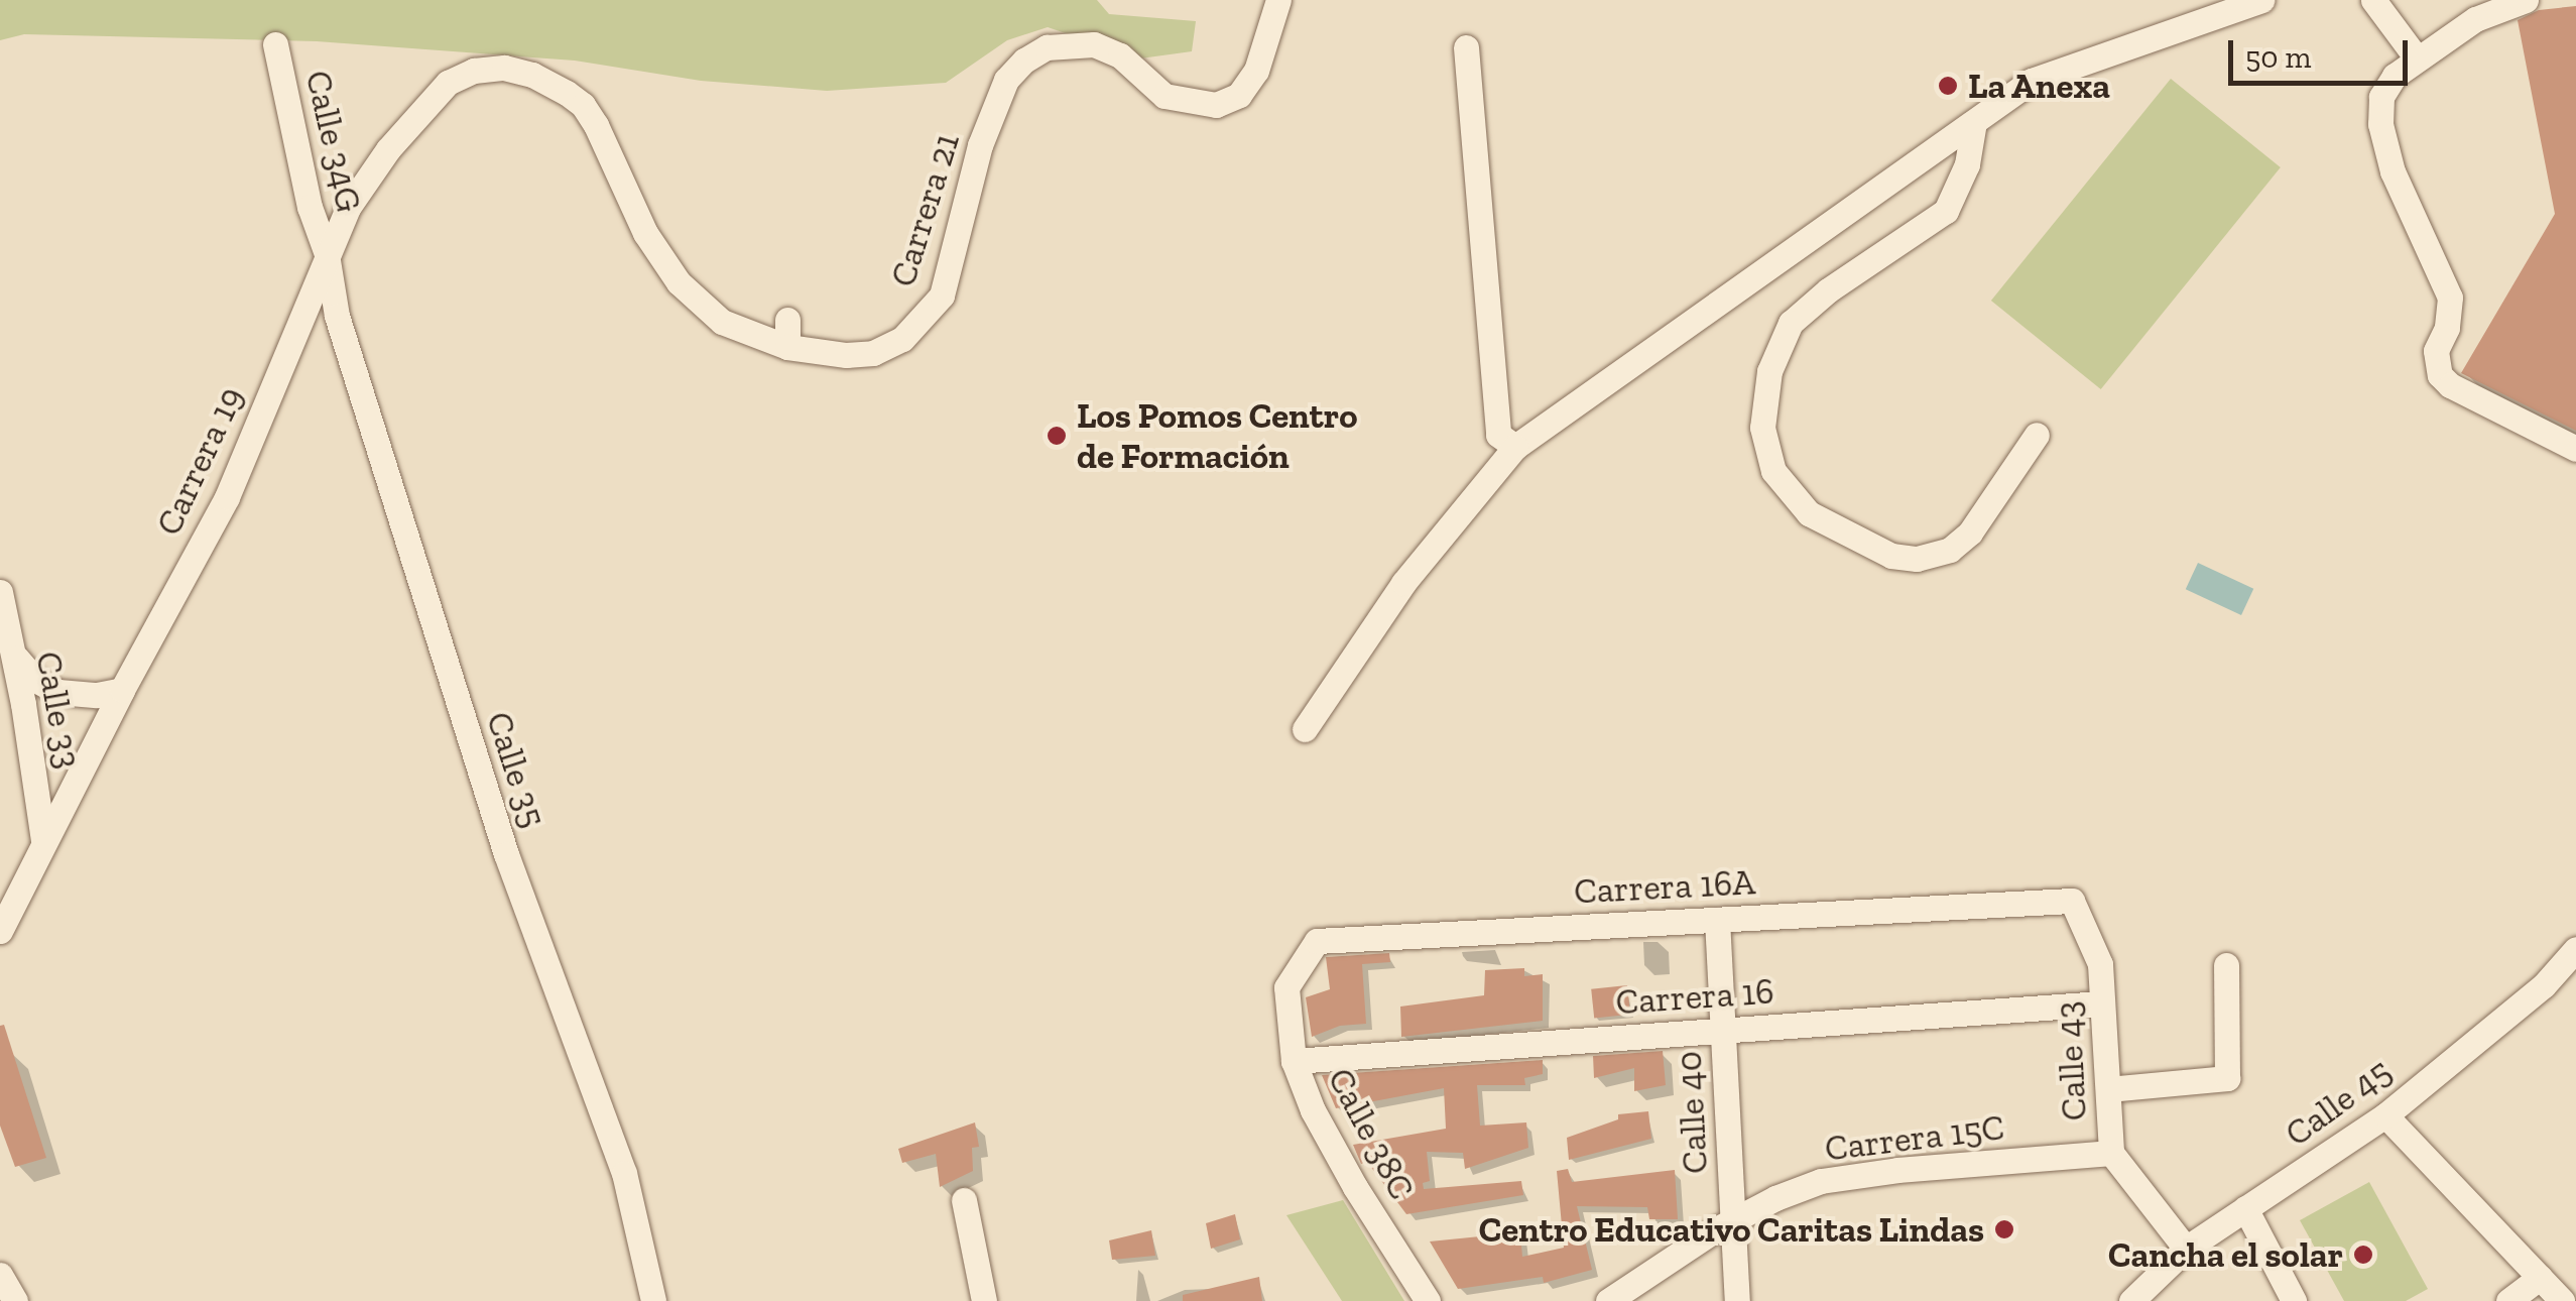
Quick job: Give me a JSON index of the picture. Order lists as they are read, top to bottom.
{
  "streets": {
    "street": [
      "Calle 34G",
      "Carrera 21",
      "Carrera 19",
      "Calle 33",
      "Calle 35",
      "Carrera 16A",
      "Carrera 16",
      "Calle 43",
      "Calle 45",
      "Calle 40",
      "Calle 38C",
      "Carrera 15C"
    ]
  },
  "crossings": [
    ["Calle 34G", "Carrera 21"],
    ["Calle 34G", "Carrera 19"],
    ["Calle 34G", "Calle 35"],
    ["Carrera 21", "Carrera 19"],
    ["Carrera 21", "Calle 35"],
    ["Carrera 19", "Calle 33"],
    ["Carrera 19", "Calle 35"],
    ["Carrera 16A", "Calle 43"],
    ["Carrera 16A", "Calle 40"],
    ["Carrera 16A", "Calle 38C"],
    ["Carrera 16", "Calle 43"],
    ["Carrera 16", "Calle 40"],
    ["Carrera 16", "Calle 38C"],
    ["Calle 43", "Carrera 15C"],
    ["Calle 40", "Carrera 15C"]
  ],
  "places": [
    "La Anexa",
    "Los Pomos Centro de Formación",
    "Centro Educativo Caritas Lindas",
    "Cancha el solar"
  ],
  "scale_bar": "50 m"
}
